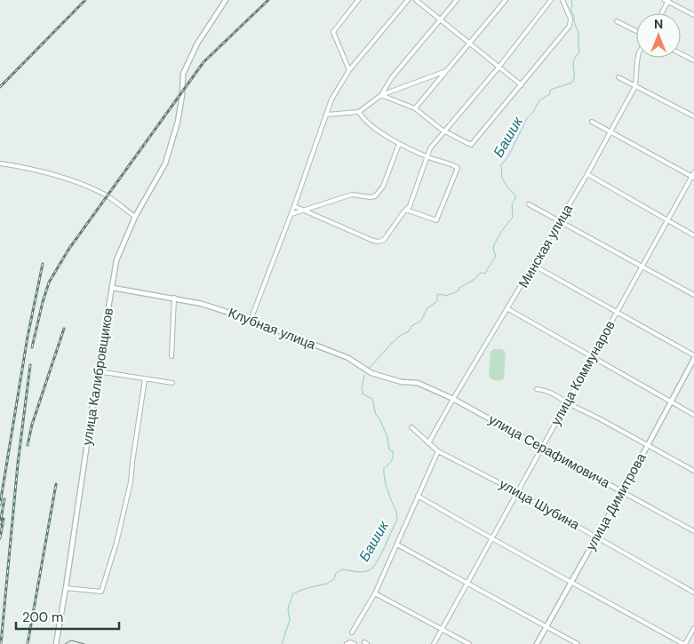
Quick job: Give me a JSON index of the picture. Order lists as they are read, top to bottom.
{
  "streets": {
    "street": [
      "Минская улица",
      "Клубная улица",
      "улица Коммунаров",
      "улица Калибровщиков",
      "улица Серафимовича",
      "улица Димитрова",
      "улица Шубина"
    ]
  },
  "crossings": [
    ["Минская улица", "улица Серафимовича"],
    ["Минская улица", "улица Шубина"],
    ["Клубная улица", "улица Калибровщиков"],
    ["Клубная улица", "улица Серафимовича"],
    ["улица Коммунаров", "улица Серафимовича"],
    ["улица Коммунаров", "улица Шубина"],
    ["улица Серафимовича", "улица Димитрова"],
    ["улица Димитрова", "улица Шубина"]
  ],
  "water": ["Башик"],
  "scale_bar": "200 m",
  "north": "top"
}
